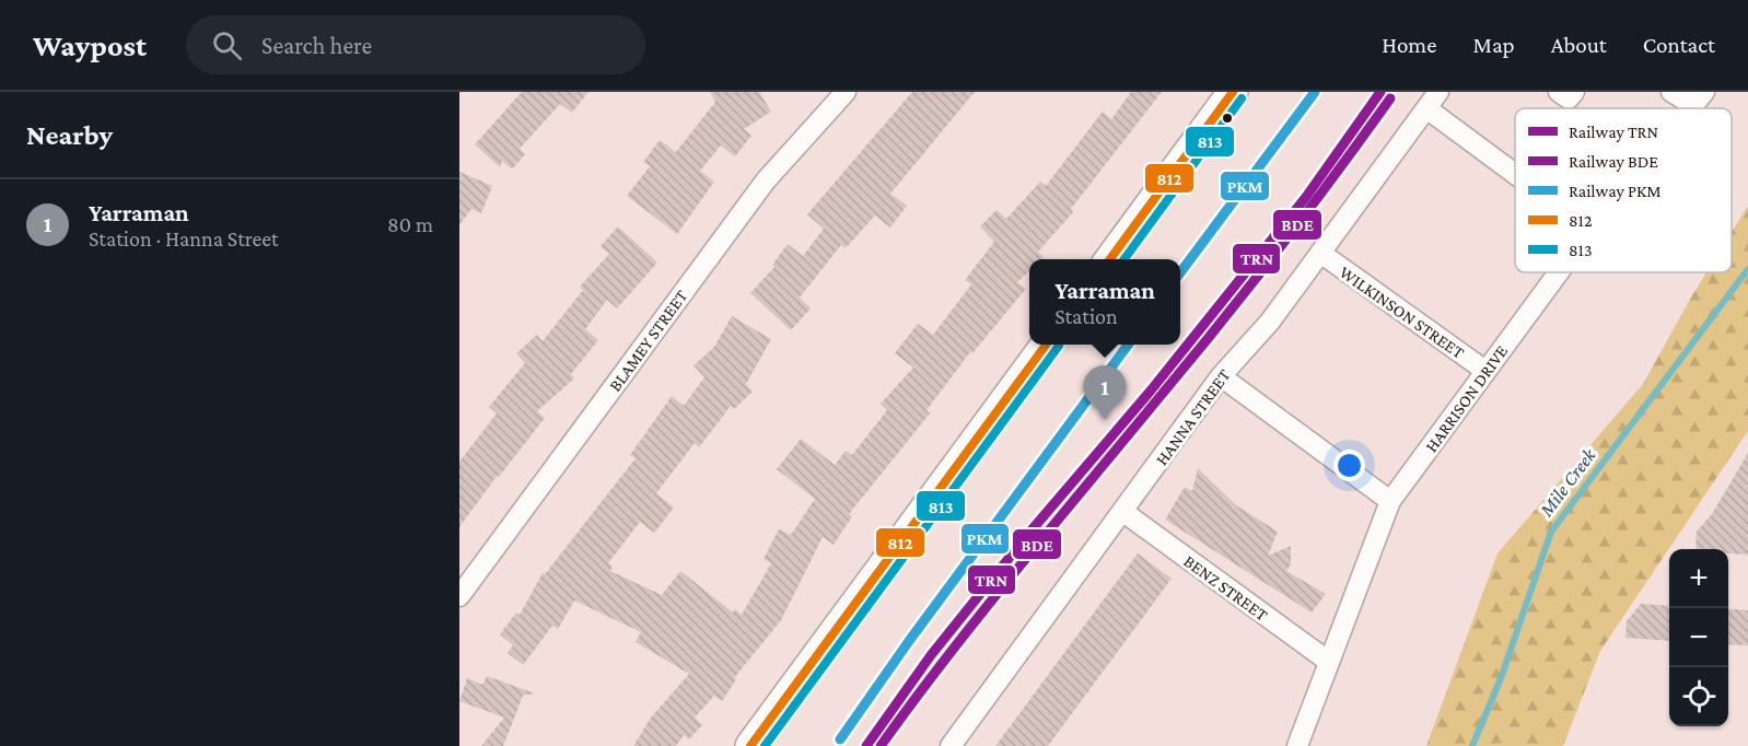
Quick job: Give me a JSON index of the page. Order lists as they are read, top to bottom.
{
  "streets": {
    "street": [
      "WILKINSON STREET",
      "BLAMEY STREET",
      "HARRISON DRIVE",
      "HANNA STREET",
      "BENZ STREET"
    ]
  },
  "crossings": [
    ["WILKINSON STREET", "HARRISON DRIVE"],
    ["WILKINSON STREET", "HANNA STREET"],
    ["HARRISON DRIVE", "BENZ STREET"],
    ["HANNA STREET", "BENZ STREET"]
  ],
  "water": ["Mile Creek"],
  "lines": [
    "rail line TRN",
    "rail line PKM",
    "transit line 812",
    "rail line BDE",
    "transit line 813"
  ],
  "legend": [
    "Railway TRN",
    "Railway BDE",
    "Railway PKM",
    "812",
    "813"
  ],
  "page": {
    "header": "Waypost",
    "search": "Search here",
    "nav": [
      "Home",
      "Map",
      "About",
      "Contact"
    ],
    "heading": "Nearby",
    "list": [
      {
        "mark": "1",
        "name": "Yarraman",
        "note": "Station · Hanna Street",
        "value": "80 m"
      }
    ],
    "popup": ["Yarraman", "Station"],
    "pins": "1",
    "map_buttons": ["+", "−"]
  }
}
